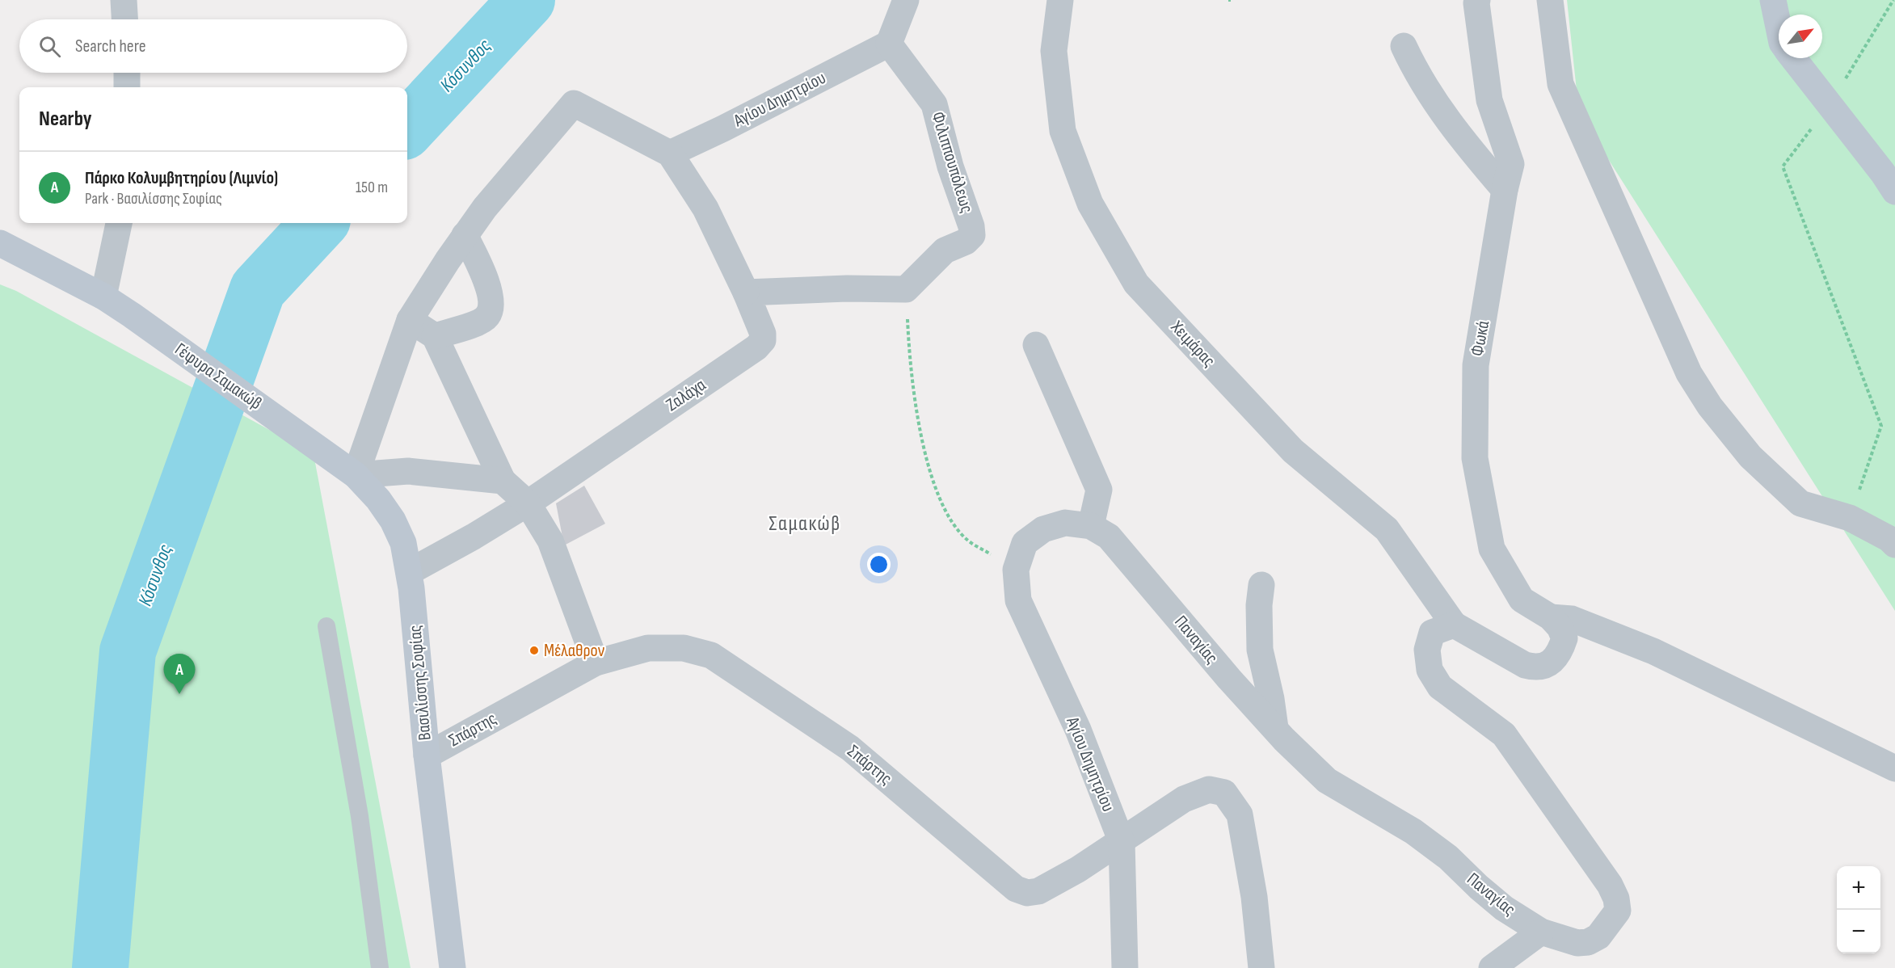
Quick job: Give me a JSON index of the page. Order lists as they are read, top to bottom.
{
  "streets": {
    "main road": ["Γέφυρα Σαμακώβ", "Βασιλίσσης Σοφίας"],
    "street": [
      "Αγίου Δημητρίου",
      "Φιλιππουπόλεως",
      "Φωκά",
      "Χειμάρας",
      "Ζαλάχα",
      "Παναγίας",
      "Σπάρτης"
    ]
  },
  "crossings": [
    ["Αγίου Δημητρίου", "Φιλιππουπόλεως"],
    ["Αγίου Δημητρίου", "Ζαλάχα"],
    ["Αγίου Δημητρίου", "Παναγίας"],
    ["Αγίου Δημητρίου", "Σπάρτης"],
    ["Φωκά", "Χειμάρας"],
    ["Φωκά", "Παναγίας"],
    ["Χειμάρας", "Παναγίας"],
    ["Γέφυρα Σαμακώβ", "Βασιλίσσης Σοφίας"],
    ["Ζαλάχα", "Βασιλίσσης Σοφίας"],
    ["Βασιλίσσης Σοφίας", "Σπάρτης"]
  ],
  "districts": ["Σαμακώβ"],
  "water": ["Κόσυνθος"],
  "places": ["Μέλαθρον"],
  "north": "top right",
  "page": {
    "search": "Search here",
    "heading": "Nearby",
    "list": [
      {
        "mark": "A",
        "name": "Πάρκο Κολυμβητηρίου (Λιμνίο)",
        "note": "Park · Βασιλίσσης Σοφίας",
        "value": "150 m"
      }
    ],
    "pins": "A",
    "map_buttons": ["+", "−"]
  }
}
